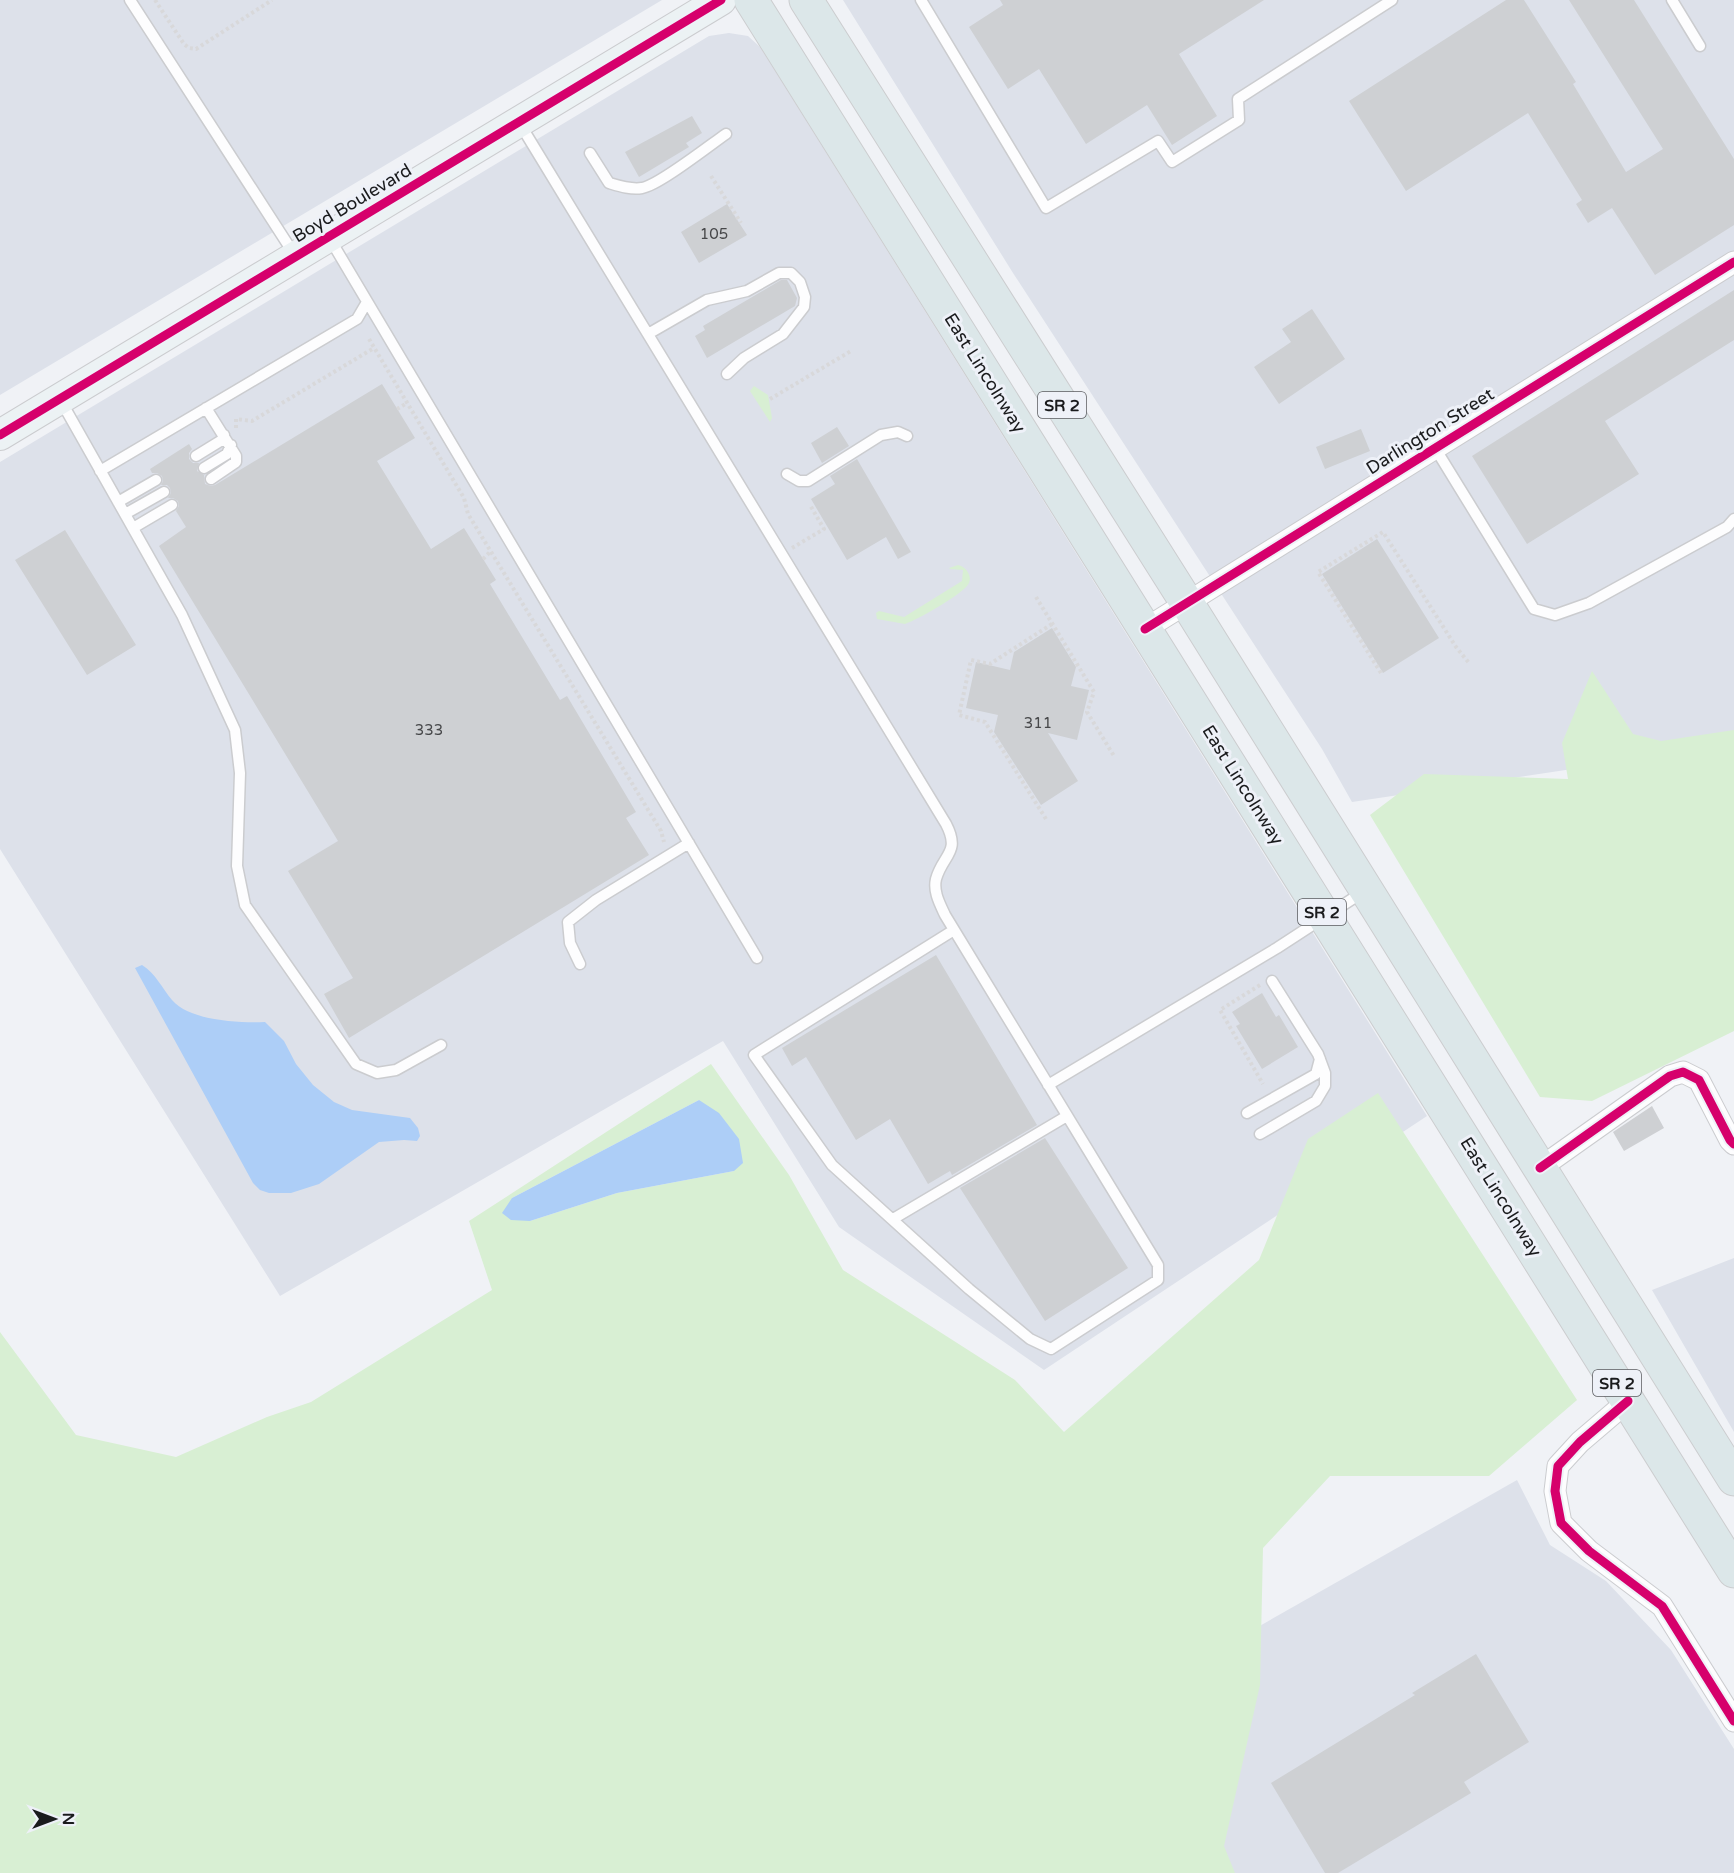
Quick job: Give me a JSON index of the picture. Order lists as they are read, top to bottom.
{
  "streets": {
    "main road": ["East Lincolnway", "SR 2"],
    "street": ["Boyd Boulevard", "Darlington Street"]
  },
  "crossings": [
    ["East Lincolnway", "Darlington Street"],
    ["SR 2", "Darlington Street"]
  ],
  "house_numbers": ["105", "311", "333"],
  "north": "right"
}
